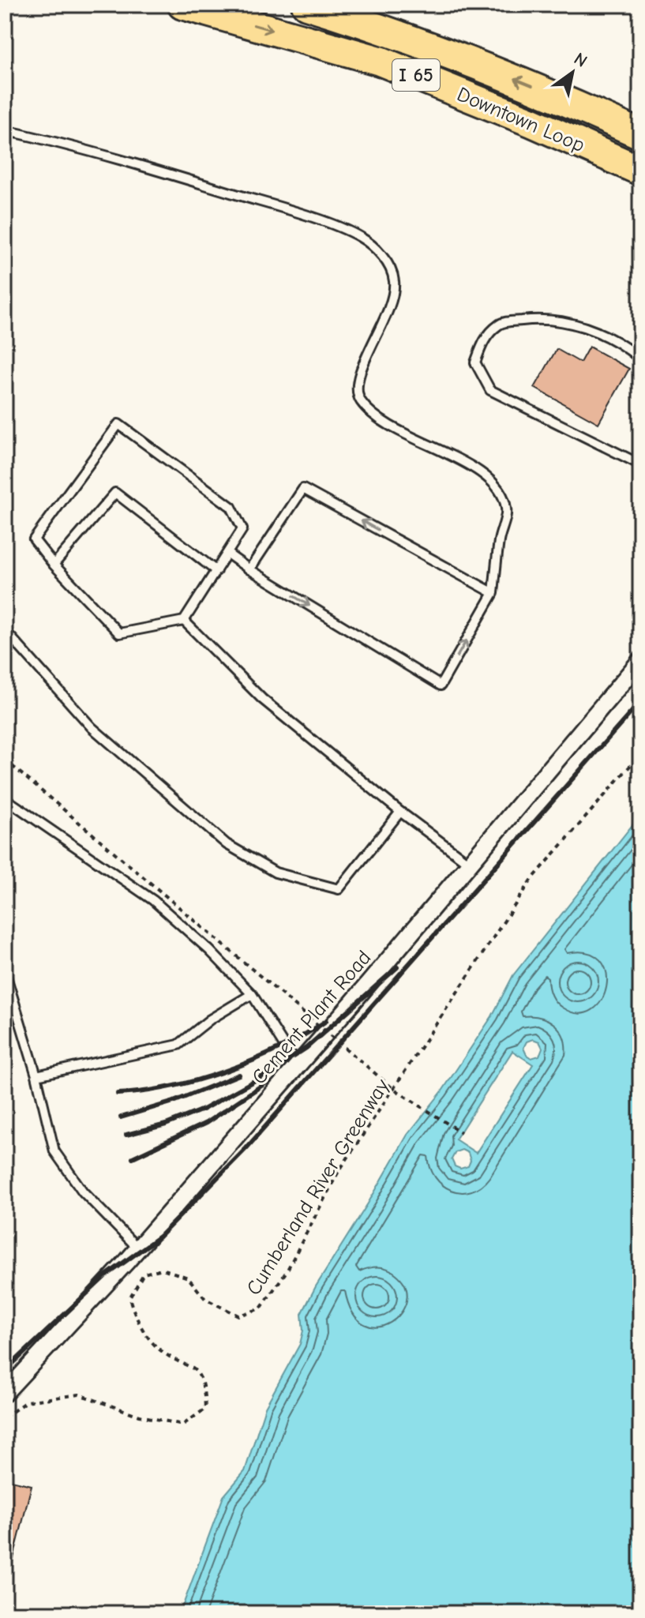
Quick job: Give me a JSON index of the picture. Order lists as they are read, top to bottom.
{
  "streets": {
    "highway": ["I 65", "Downtown Loop"],
    "street": ["Cement Plant Road"],
    "path": ["Cumberland River Greenway"]
  },
  "north": "top right"
}
